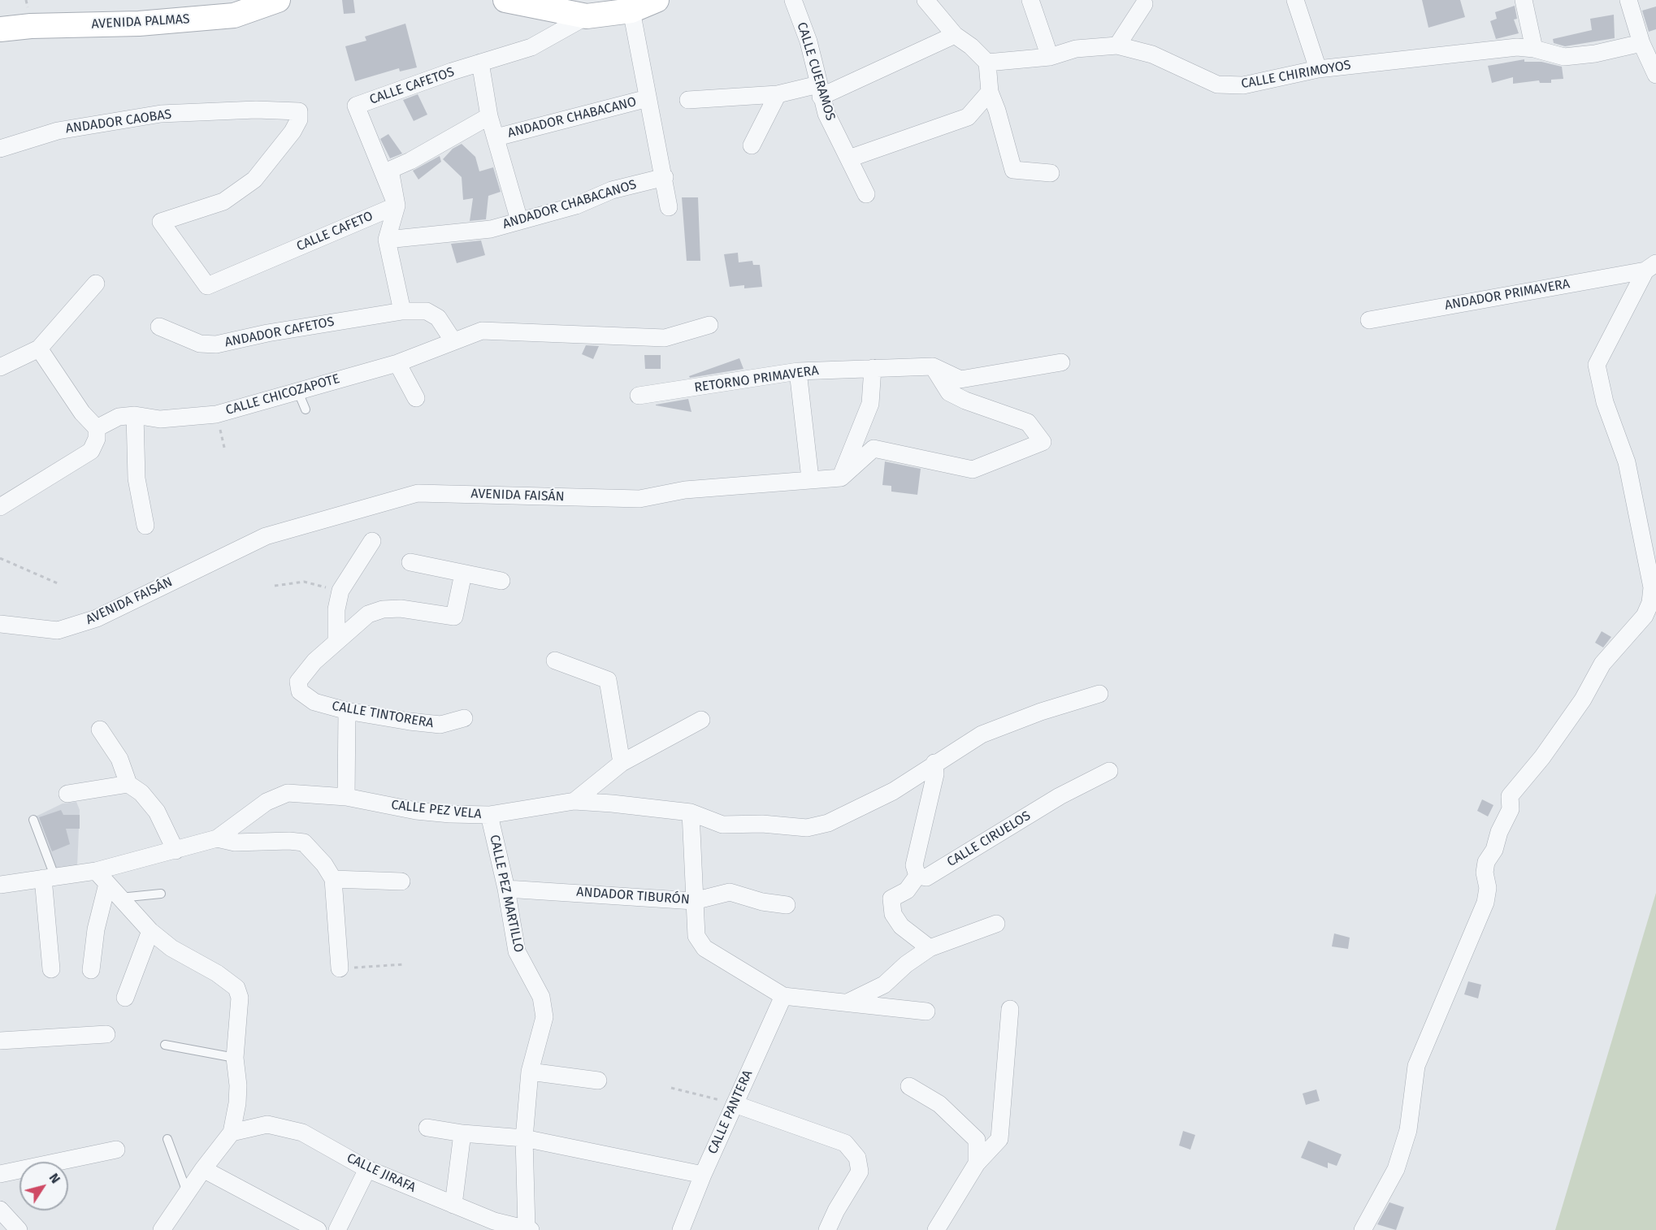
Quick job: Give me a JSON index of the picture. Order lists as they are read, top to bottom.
{
  "streets": {
    "main road": ["AVENIDA PALMAS"],
    "street": [
      "CALLE CUERAMOS",
      "CALLE CHIRIMOYOS",
      "CALLE CAFETOS",
      "ANDADOR CHABACANO",
      "ANDADOR CAOBAS",
      "ANDADOR CHABACANOS",
      "CALLE CAFETO",
      "ANDADOR PRIMAVERA",
      "ANDADOR CAFETOS",
      "RETORNO PRIMAVERA",
      "CALLE CHICOZAPOTE",
      "AVENIDA FAISÁN",
      "CALLE TINTORERA",
      "CALLE PEZ VELA",
      "CALLE CIRUELOS",
      "CALLE PEZ MARTILLO",
      "ANDADOR TIBURÓN",
      "CALLE PANTERA",
      "CALLE JIRAFA"
    ]
  },
  "crossings": [
    ["CALLE CAFETOS", "CALLE CAFETO"],
    ["ANDADOR CAOBAS", "CALLE CAFETO"],
    ["ANDADOR CAFETOS", "CALLE CHICOZAPOTE"],
    ["CALLE PEZ VELA", "CALLE PEZ MARTILLO"],
    ["CALLE PEZ MARTILLO", "ANDADOR TIBURÓN"],
    ["CALLE PEZ MARTILLO", "CALLE JIRAFA"]
  ],
  "north": "top right"
}
